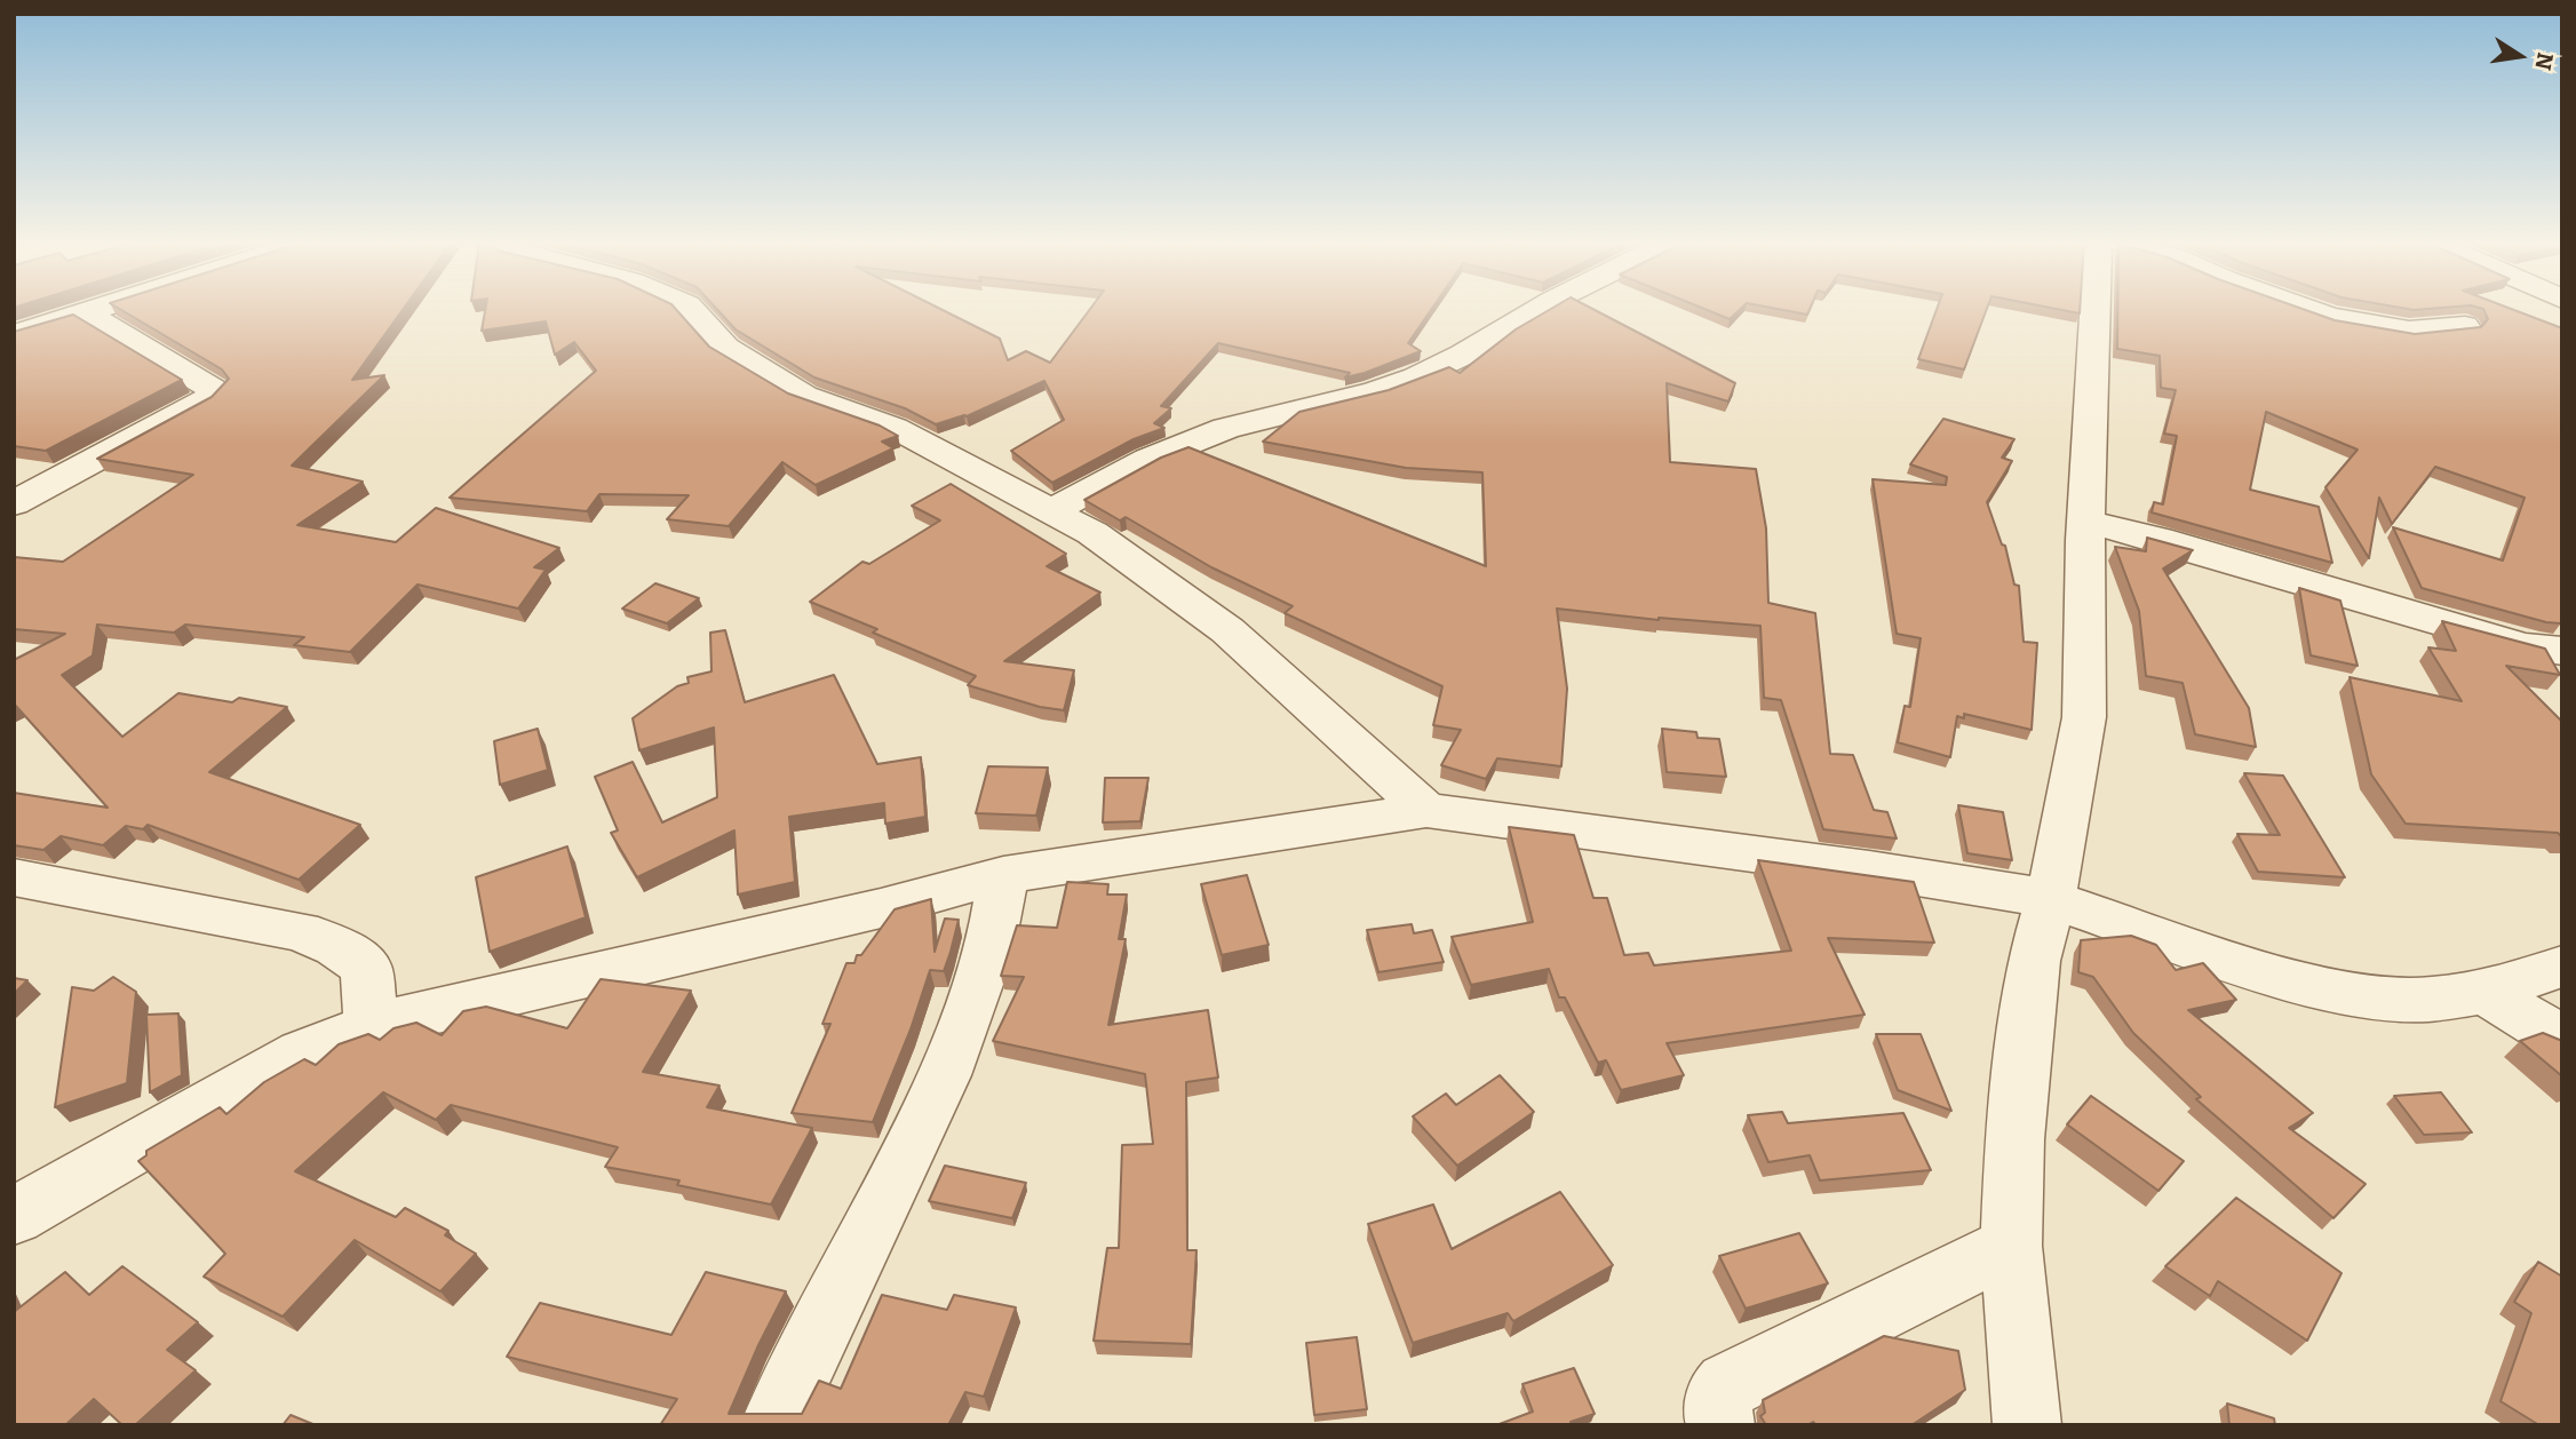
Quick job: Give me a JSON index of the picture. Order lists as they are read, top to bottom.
{
  "north": "right"
}
